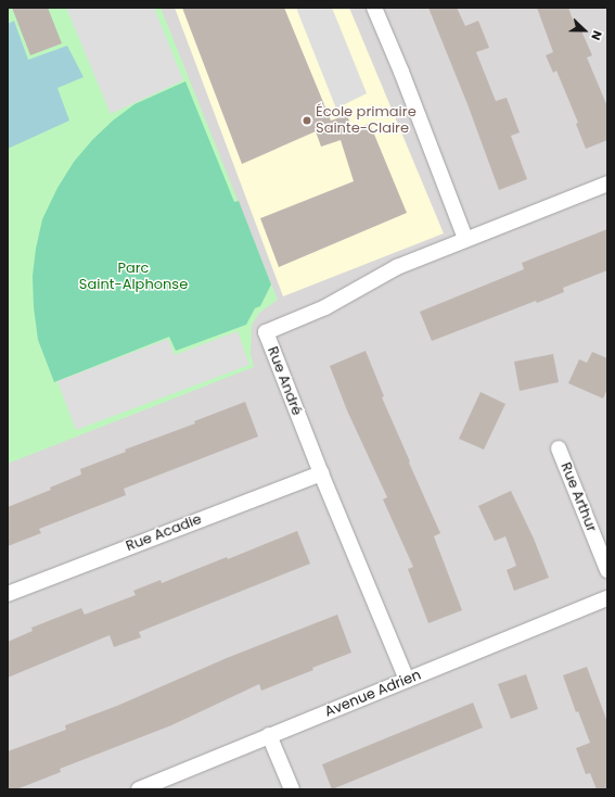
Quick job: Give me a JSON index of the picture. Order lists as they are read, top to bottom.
{
  "streets": {
    "street": [
      "Rue André",
      "Rue Arthur",
      "Rue Acadie",
      "Avenue Adrien"
    ]
  },
  "crossings": [
    ["Rue André", "Rue Acadie"],
    ["Rue André", "Avenue Adrien"]
  ],
  "parks": ["Parc Saint-Alphonse"],
  "places": ["École primaire Sainte-Claire"],
  "north": "right"
}
